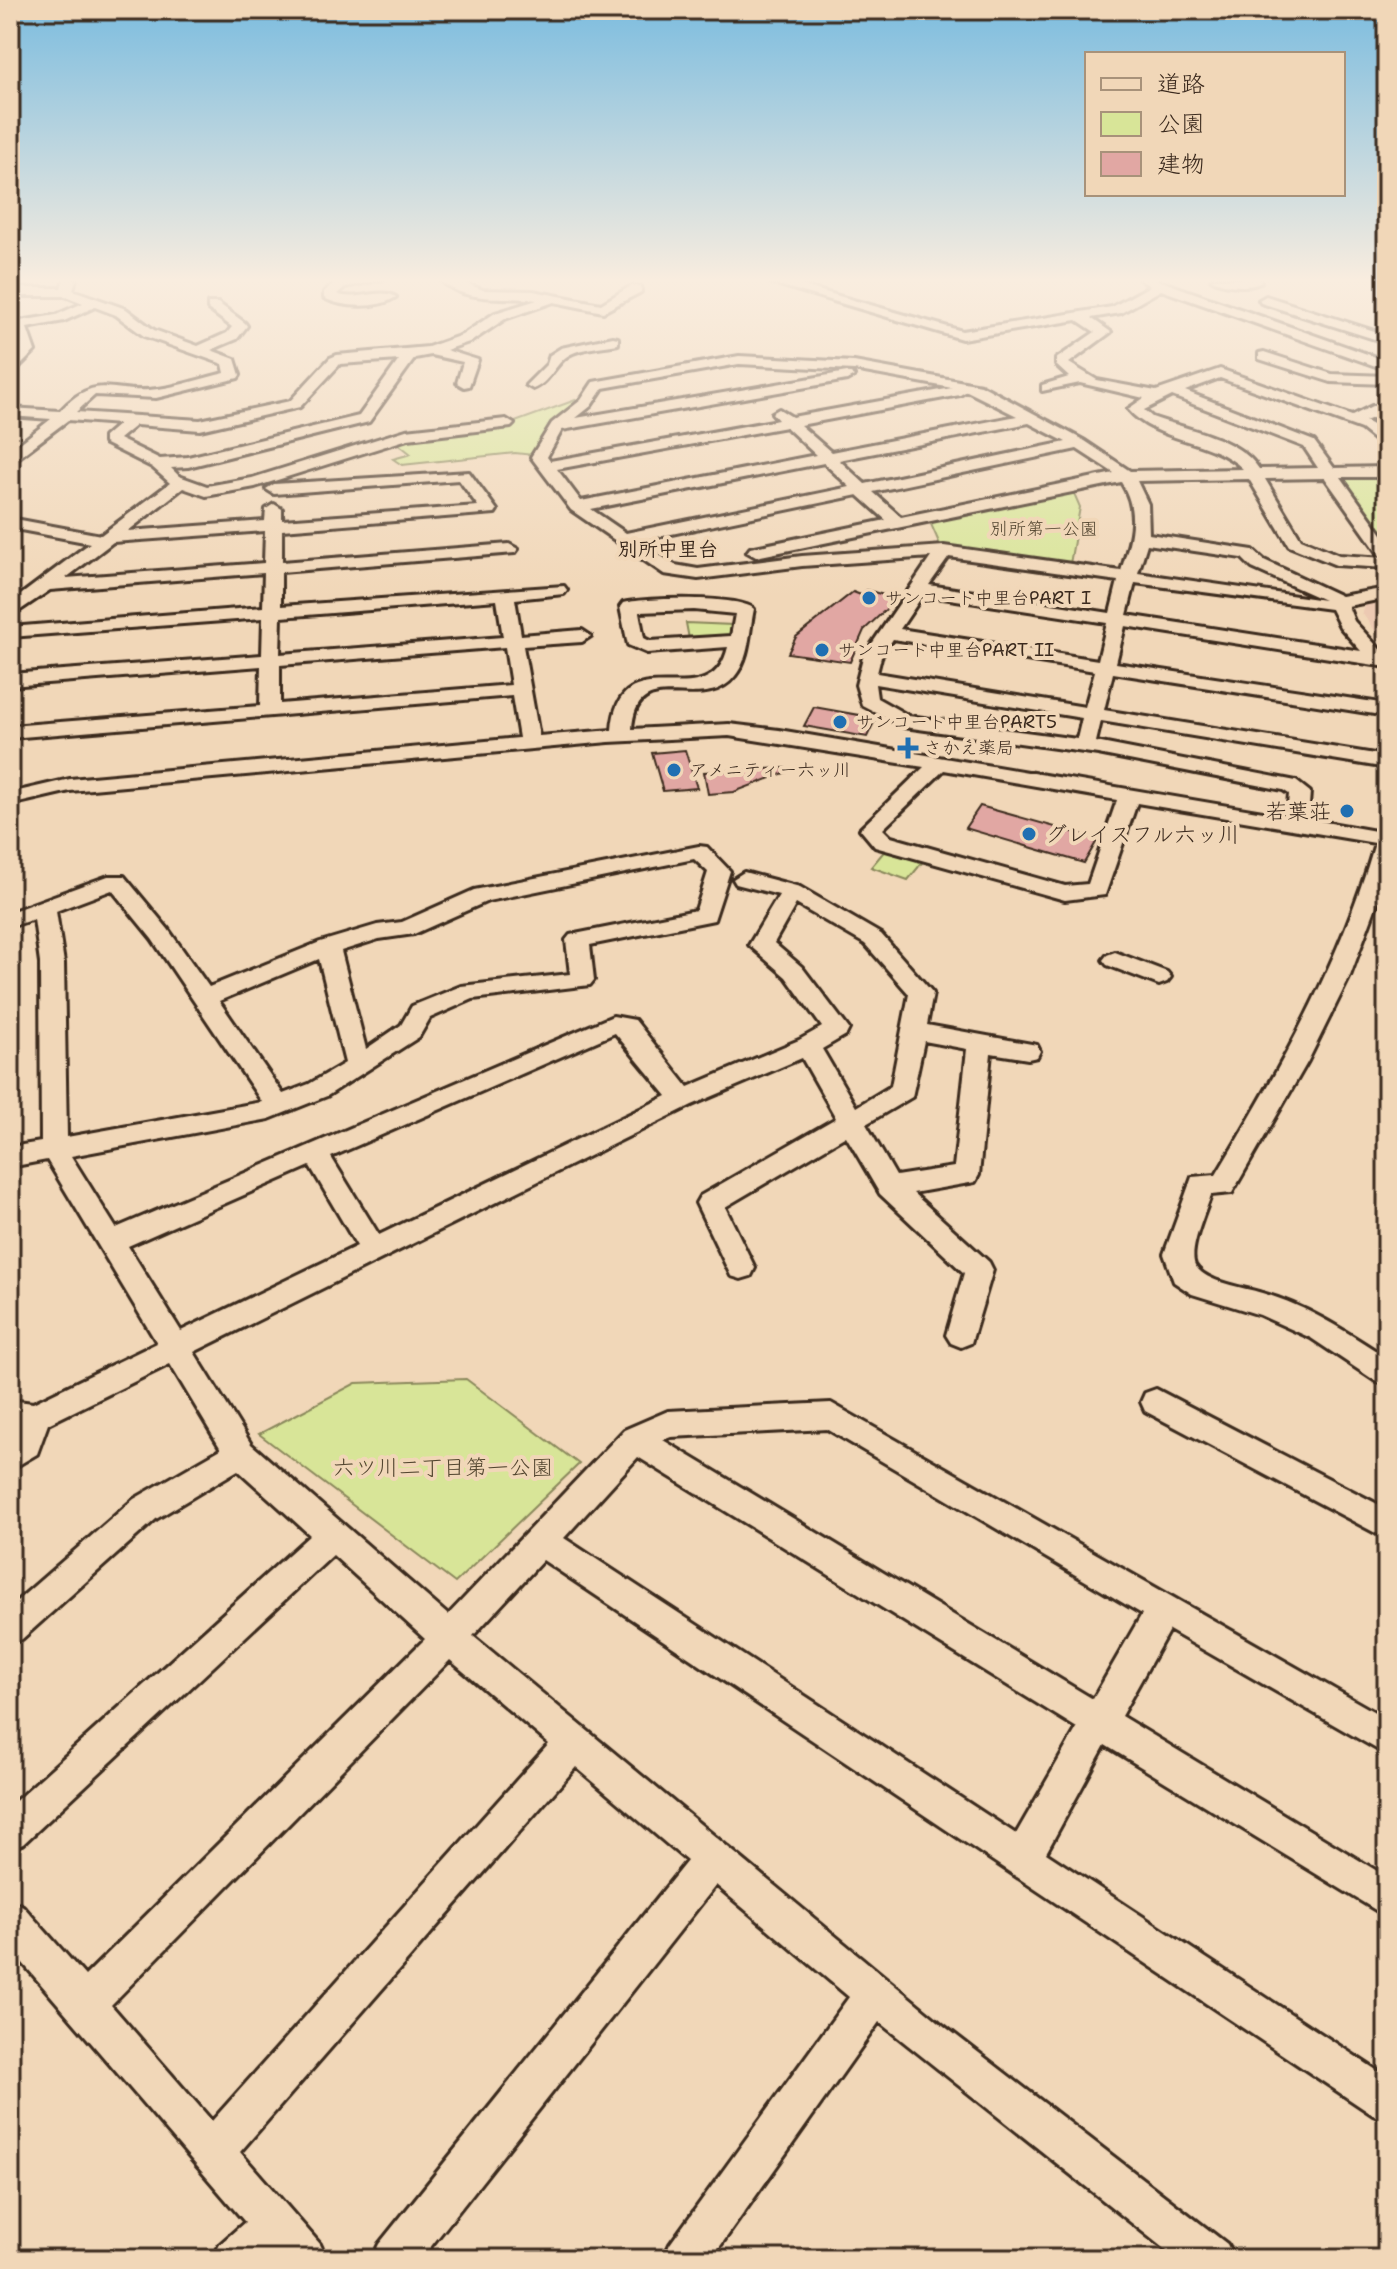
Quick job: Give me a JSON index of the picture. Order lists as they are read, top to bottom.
{
  "districts": ["別所中里台"],
  "parks": ["別所第一公園", "六ツ川二丁目第一公園"],
  "places": {
    "other": [
      "サンコート中里台PART I",
      "サンコート中里台PART II",
      "サンコート中里台PART5",
      "アメニティー六ッ川",
      "若葉荘",
      "グレイスフル六ッ川"
    ],
    "health": ["さかえ薬局"]
  },
  "legend": ["道路", "公園", "建物"]
}
